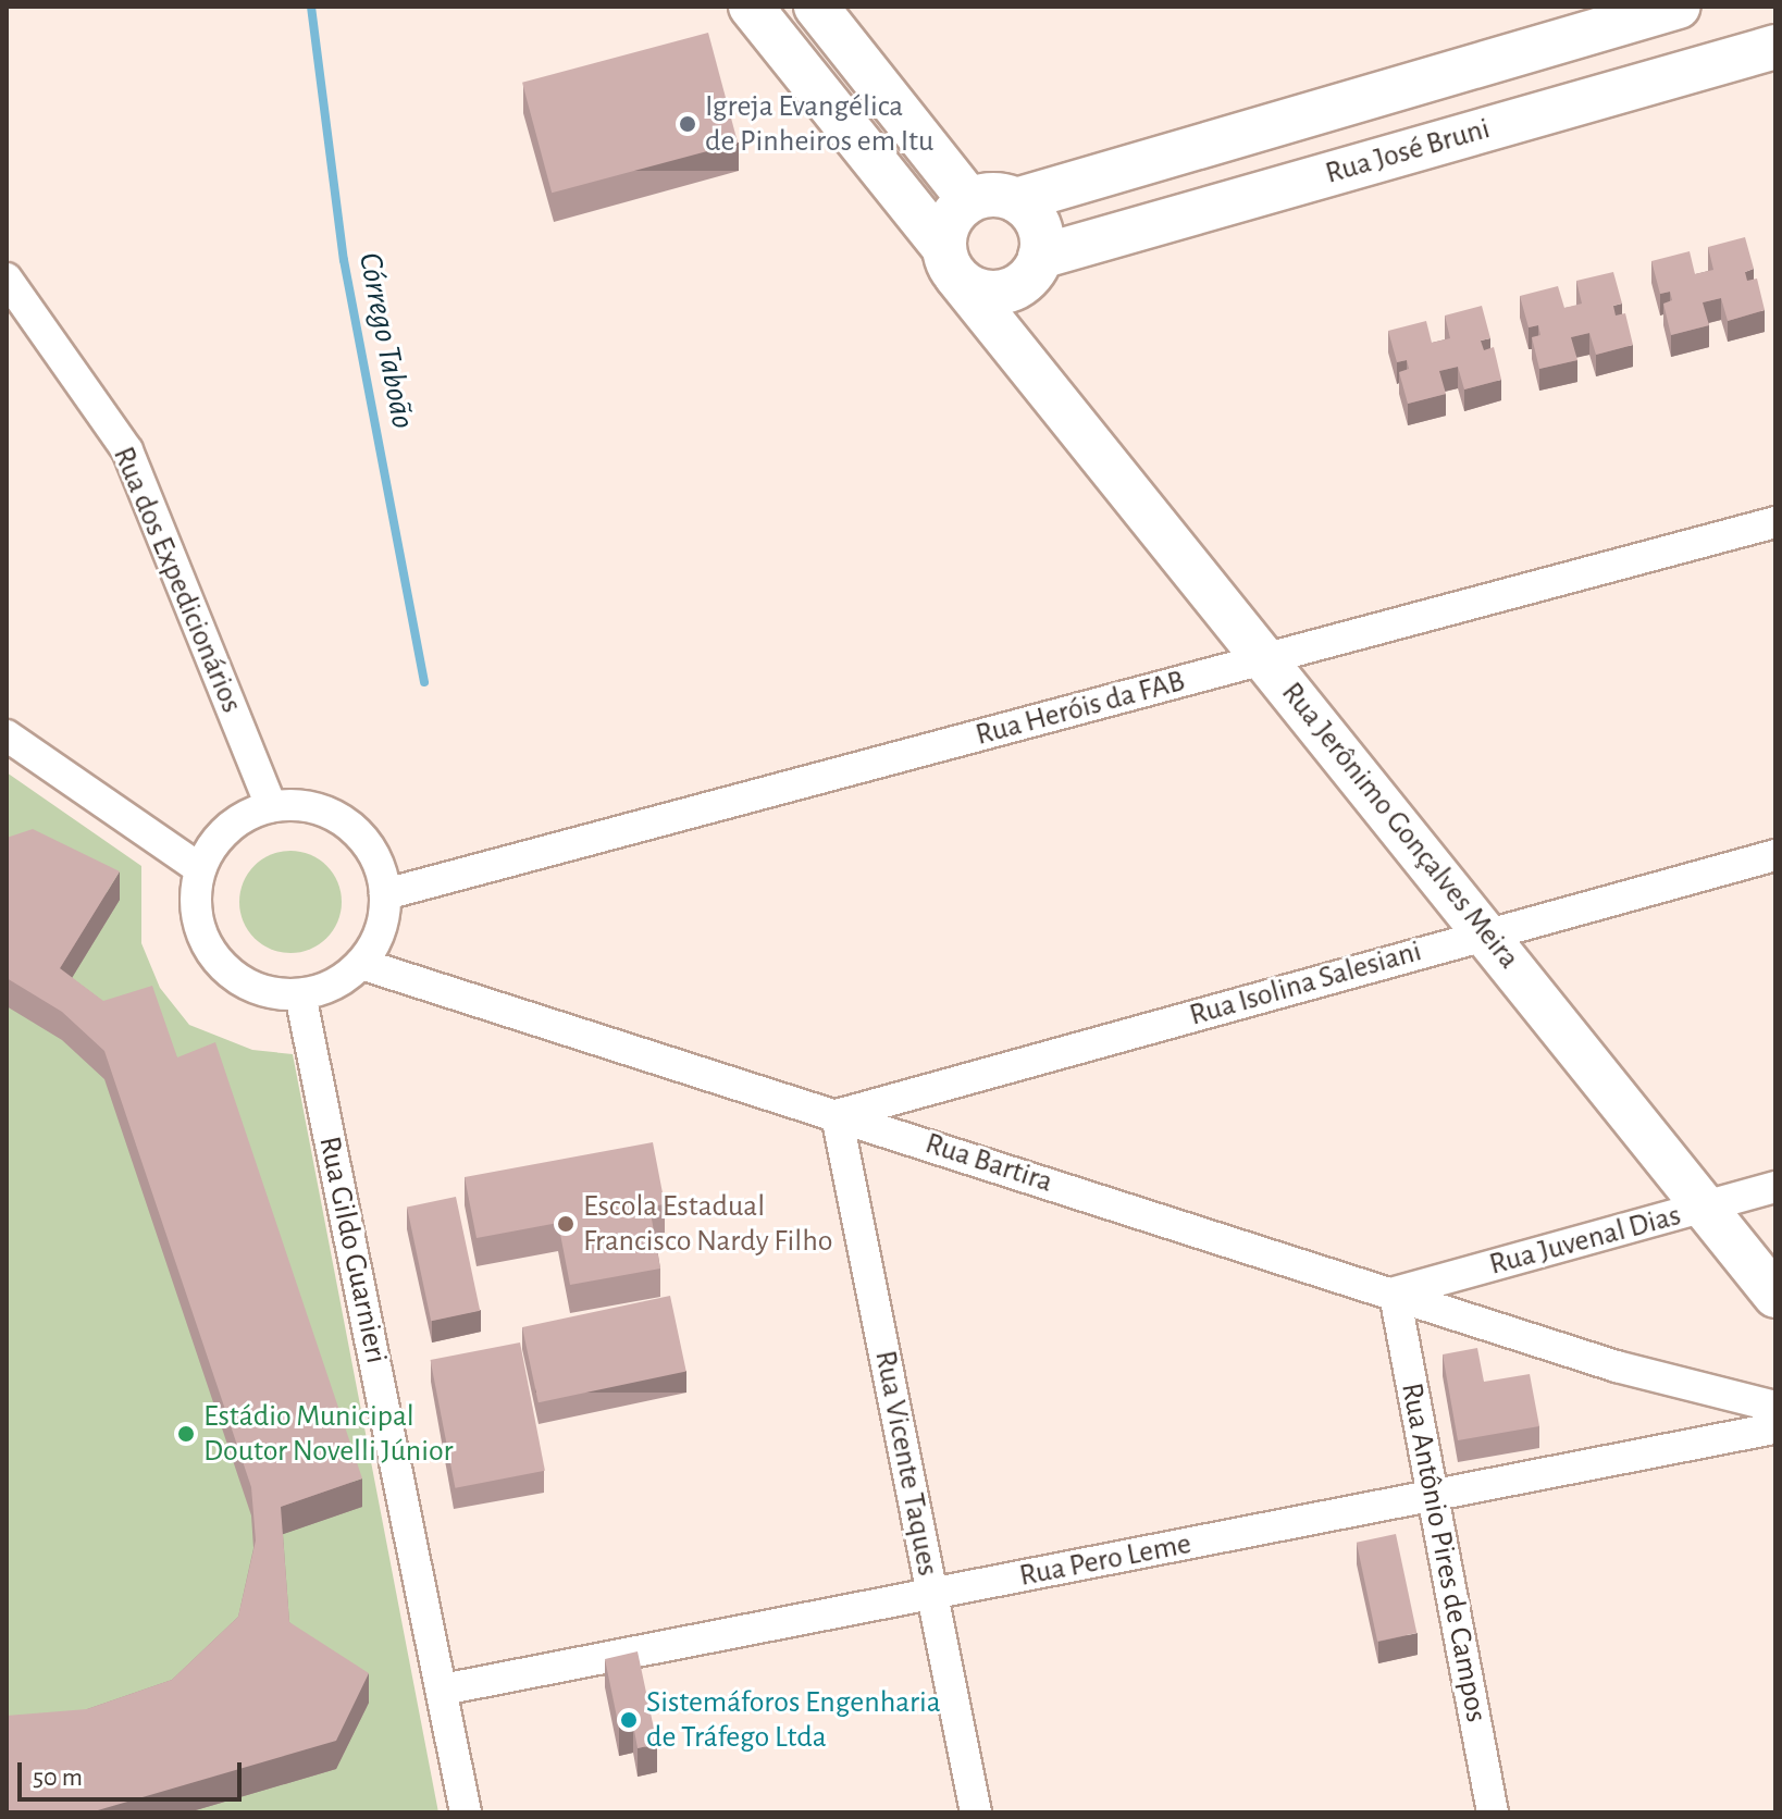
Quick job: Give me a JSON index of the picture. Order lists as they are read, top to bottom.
{
  "streets": {
    "street": [
      "Rua José Bruni",
      "Rua dos Expedicionários",
      "Rua Heróis da FAB",
      "Rua Jerônimo Gonçalves Meira",
      "Rua Isolina Salesiani",
      "Rua Bartira",
      "Rua Juvenal Dias",
      "Rua Gildo Guarnieri",
      "Rua Vicente Taques",
      "Rua Antônio Pires de Campos",
      "Rua Pero Leme"
    ]
  },
  "crossings": [
    ["Rua José Bruni", "Rua Jerônimo Gonçalves Meira"],
    ["Rua dos Expedicionários", "Rua Heróis da FAB"],
    ["Rua dos Expedicionários", "Rua Bartira"],
    ["Rua dos Expedicionários", "Rua Gildo Guarnieri"],
    ["Rua Heróis da FAB", "Rua Jerônimo Gonçalves Meira"],
    ["Rua Heróis da FAB", "Rua Bartira"],
    ["Rua Heróis da FAB", "Rua Gildo Guarnieri"],
    ["Rua Jerônimo Gonçalves Meira", "Rua Isolina Salesiani"],
    ["Rua Jerônimo Gonçalves Meira", "Rua Juvenal Dias"],
    ["Rua Isolina Salesiani", "Rua Bartira"],
    ["Rua Isolina Salesiani", "Rua Vicente Taques"],
    ["Rua Bartira", "Rua Juvenal Dias"],
    ["Rua Bartira", "Rua Gildo Guarnieri"],
    ["Rua Bartira", "Rua Vicente Taques"],
    ["Rua Bartira", "Rua Antônio Pires de Campos"],
    ["Rua Bartira", "Rua Pero Leme"],
    ["Rua Juvenal Dias", "Rua Antônio Pires de Campos"],
    ["Rua Gildo Guarnieri", "Rua Pero Leme"],
    ["Rua Vicente Taques", "Rua Pero Leme"],
    ["Rua Antônio Pires de Campos", "Rua Pero Leme"]
  ],
  "water": ["Córrego Taboão"],
  "places": [
    "Igreja Evangélica de Pinheiros em Itu",
    "Escola Estadual Francisco Nardy Filho",
    "Estádio Municipal Doutor Novelli Júnior",
    "Sistemáforos Engenharia de Tráfego Ltda"
  ],
  "scale_bar": "50 m"
}
